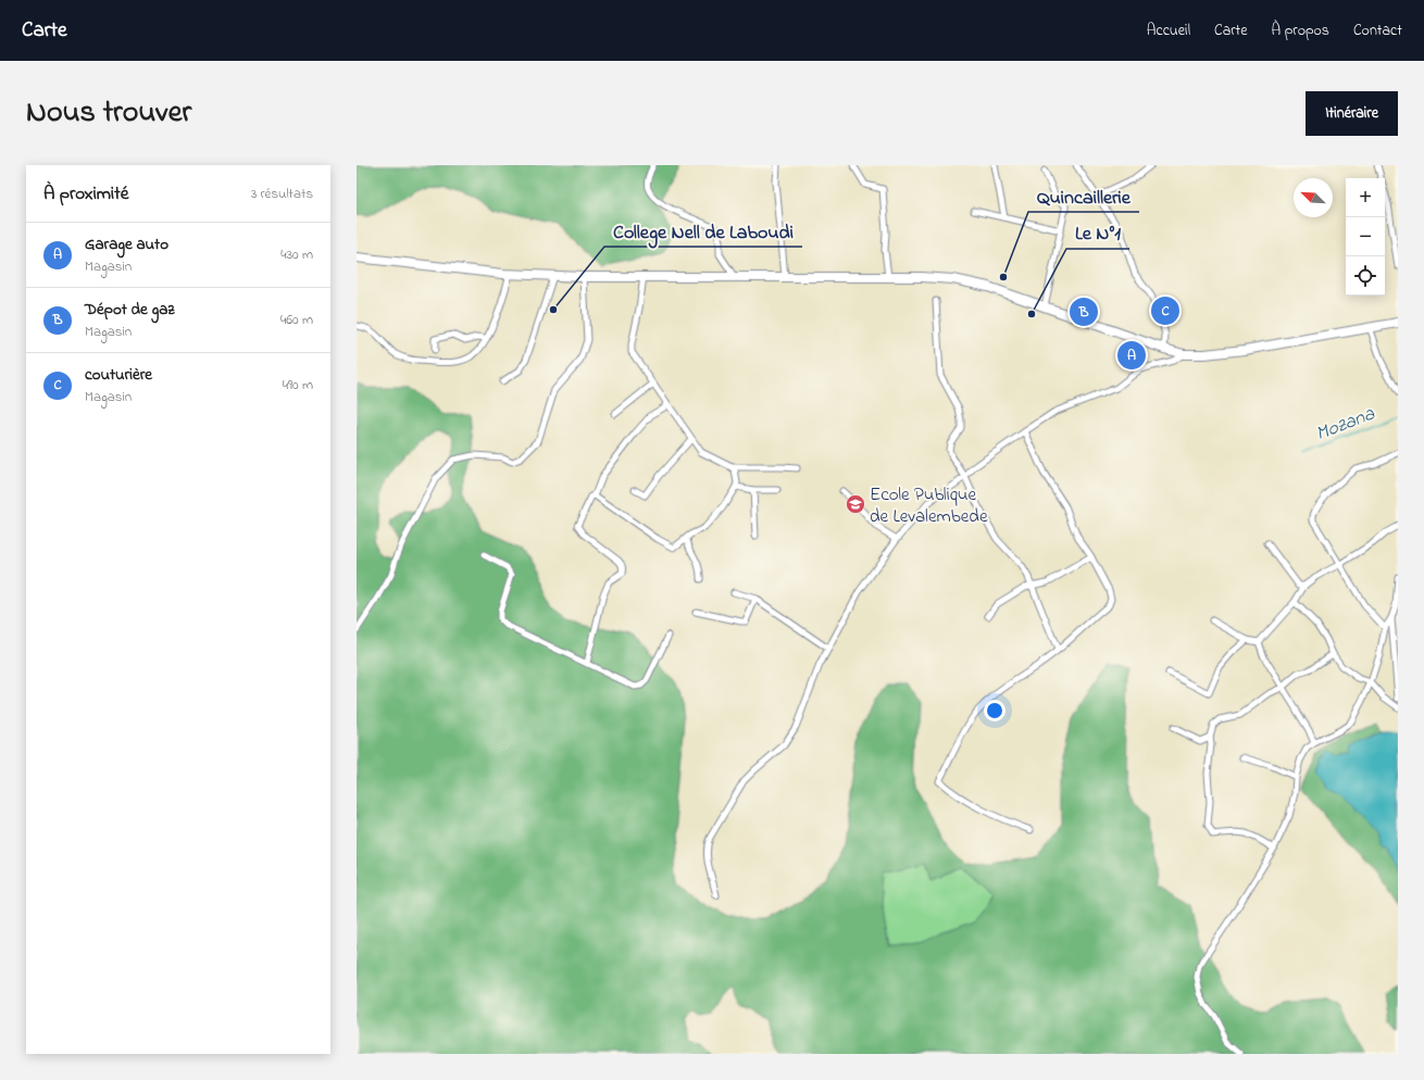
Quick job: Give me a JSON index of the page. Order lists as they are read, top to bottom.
{
  "water": ["Mozana"],
  "places": {
    "other": ["Quincaillerie", "College Nell de Laboudi", "Le N°1"],
    "school or university": ["Ecole Publique de Levalembede"]
  },
  "north": "top left",
  "page": {
    "header": "Carte",
    "nav": [
      "Accueil",
      "Carte",
      "À propos",
      "Contact"
    ],
    "title": "Nous trouver",
    "buttons": "Itinéraire",
    "heading": ["À proximité", "3 résultats"],
    "map_buttons": ["+", "−"],
    "list": [
      {
        "mark": "A",
        "name": "Garage auto",
        "note": "Magasin",
        "value": "430 m"
      },
      {
        "mark": "B",
        "name": "Dépot de gaz",
        "note": "Magasin",
        "value": "460 m"
      },
      {
        "mark": "C",
        "name": "couturière",
        "note": "Magasin",
        "value": "490 m"
      }
    ],
    "pins": ["C", "B", "A"]
  }
}
